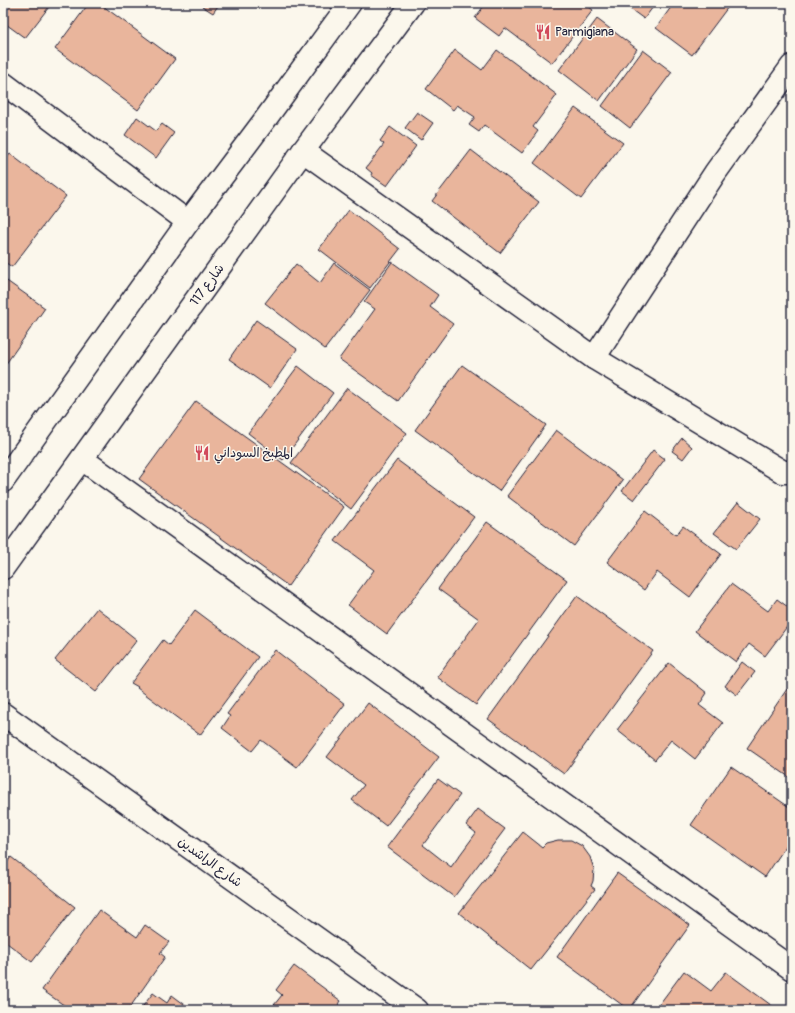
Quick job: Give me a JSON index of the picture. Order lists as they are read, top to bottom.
{
  "streets": {
    "street": ["شارع 117", "شارع الراشدين"]
  },
  "places": {
    "restaurant": ["Parmigiana", "المطبخ السوداني"]
  }
}
